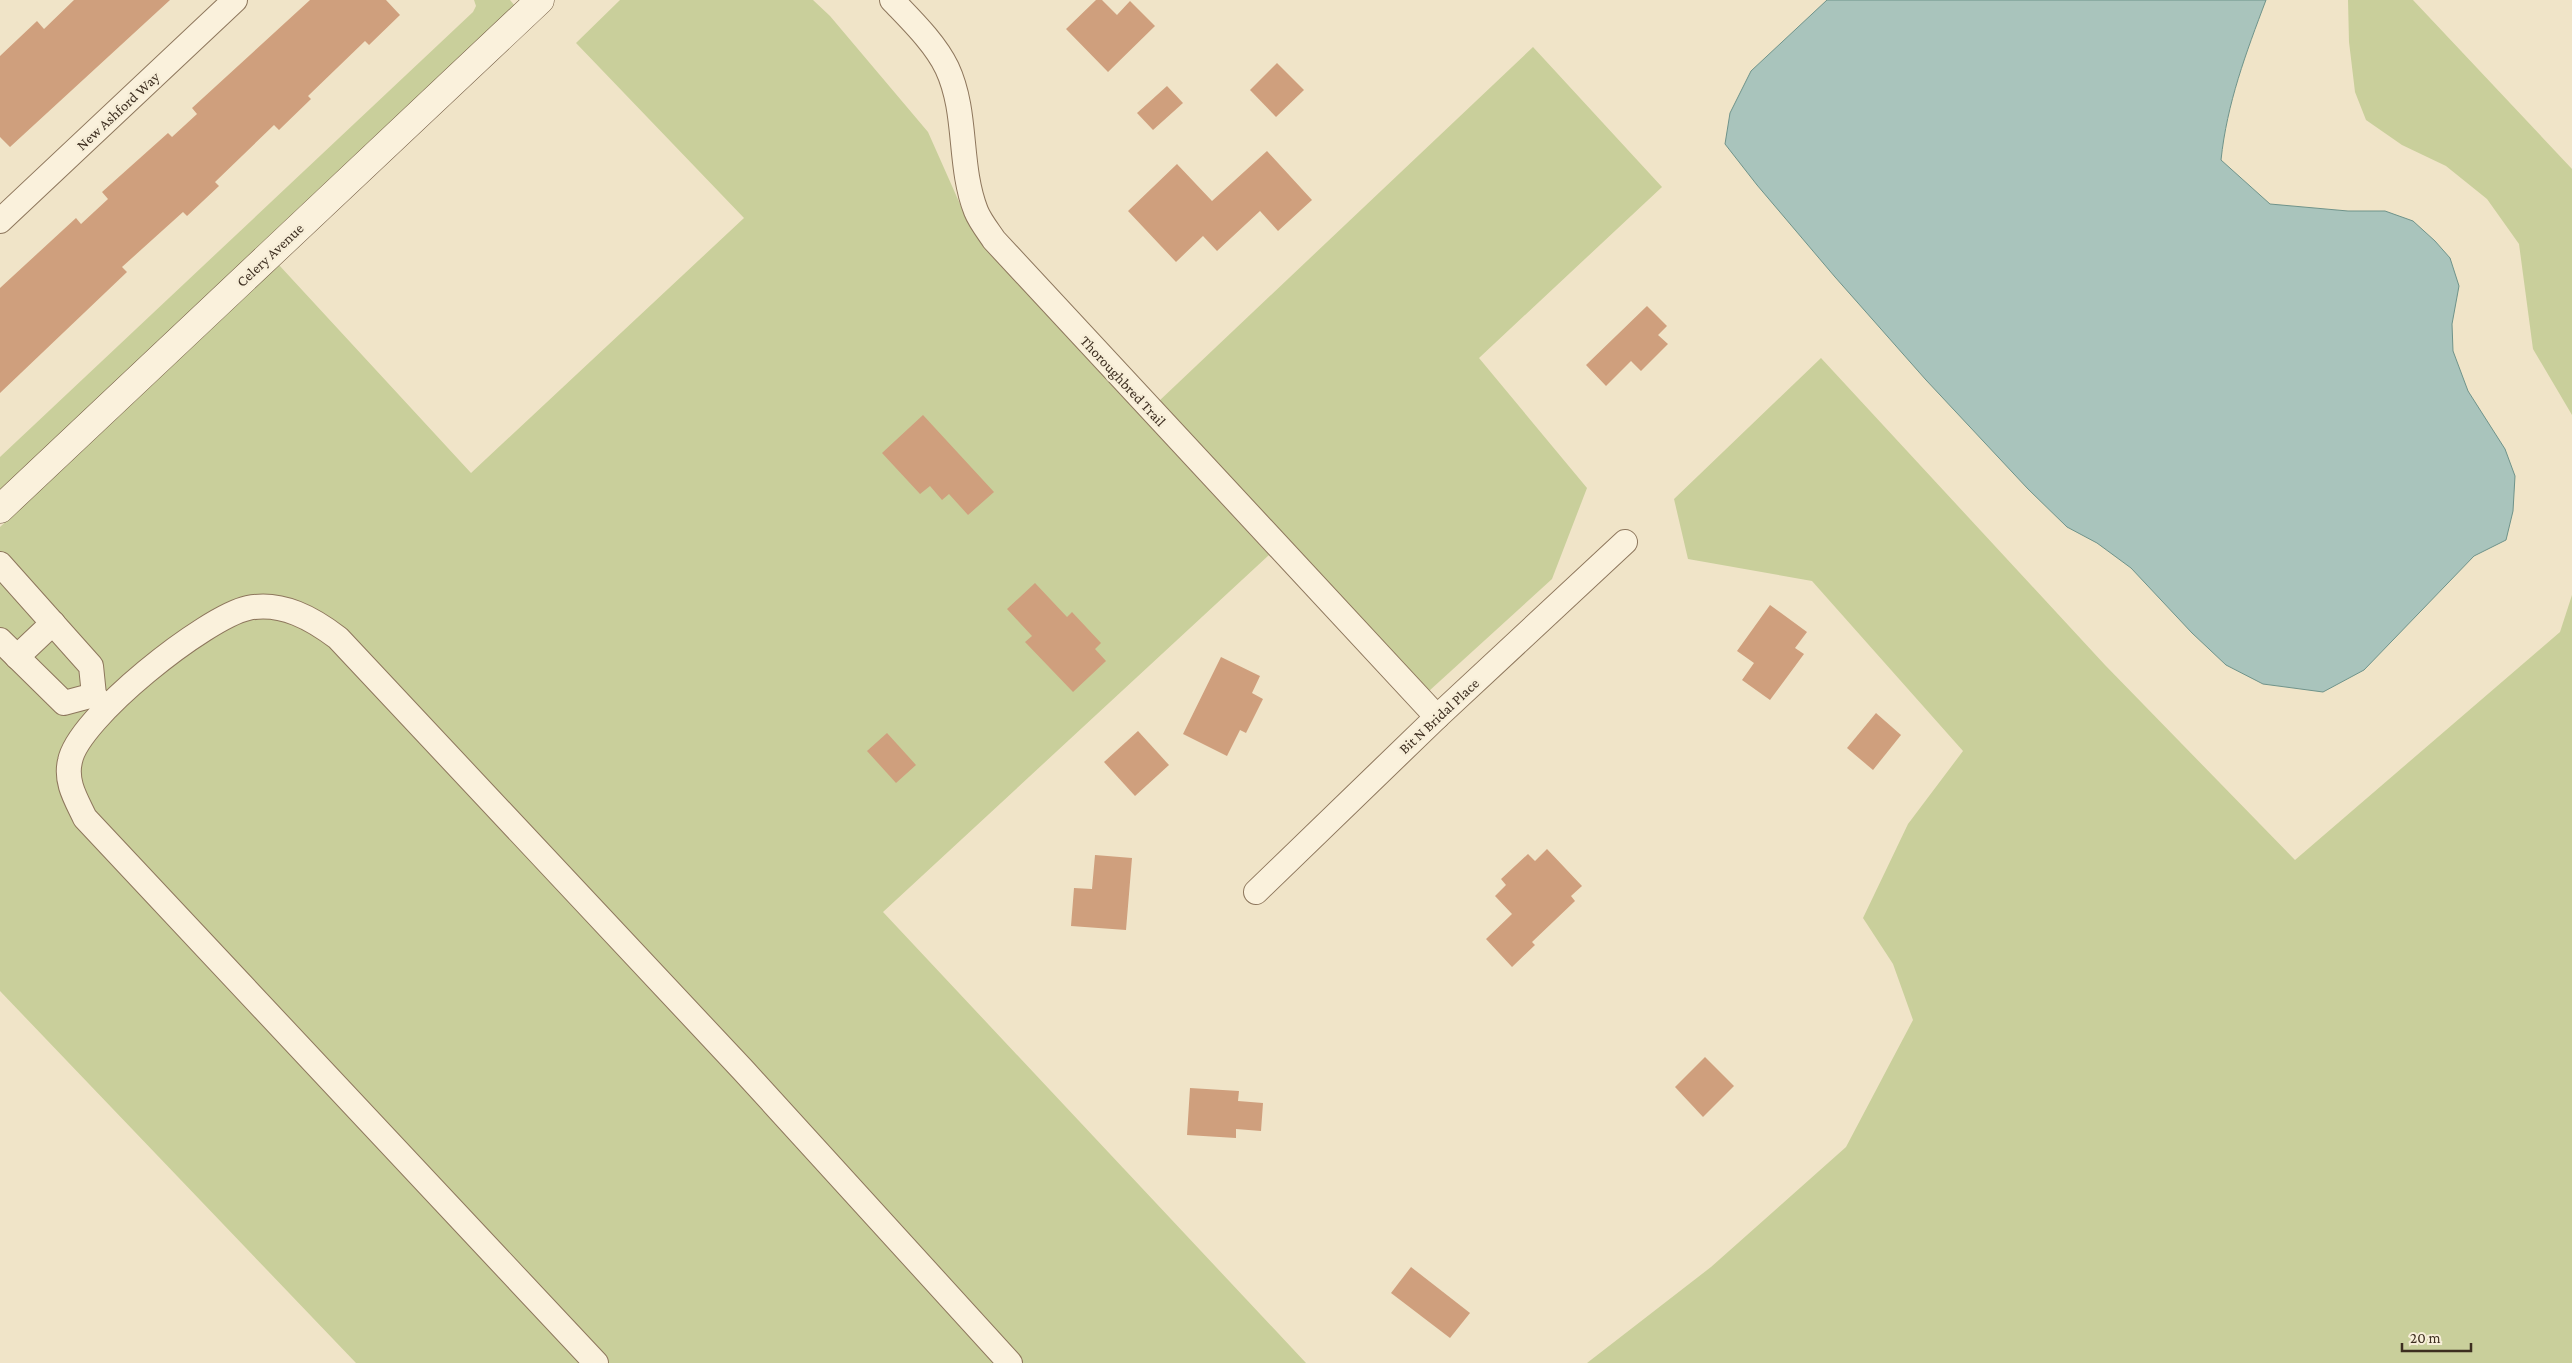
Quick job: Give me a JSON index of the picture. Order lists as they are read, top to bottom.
{
  "streets": {
    "main road": ["Celery Avenue"],
    "street": ["New Ashford Way", "Thoroughbred Trail", "Bit N Bridal Place"]
  },
  "crossings": [
    ["Thoroughbred Trail", "Bit N Bridal Place"]
  ],
  "scale_bar": "20 m"
}
